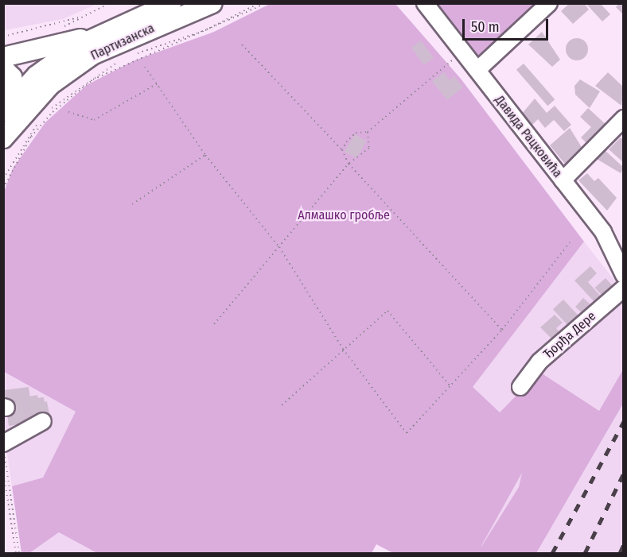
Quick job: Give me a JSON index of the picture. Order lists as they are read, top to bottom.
{
  "streets": {
    "main road": ["Партизанска"],
    "street": ["Давида Рацковића", "Ђорђа Дере"]
  },
  "parks": ["Алмашко гробље"],
  "scale_bar": "50 m"
}
